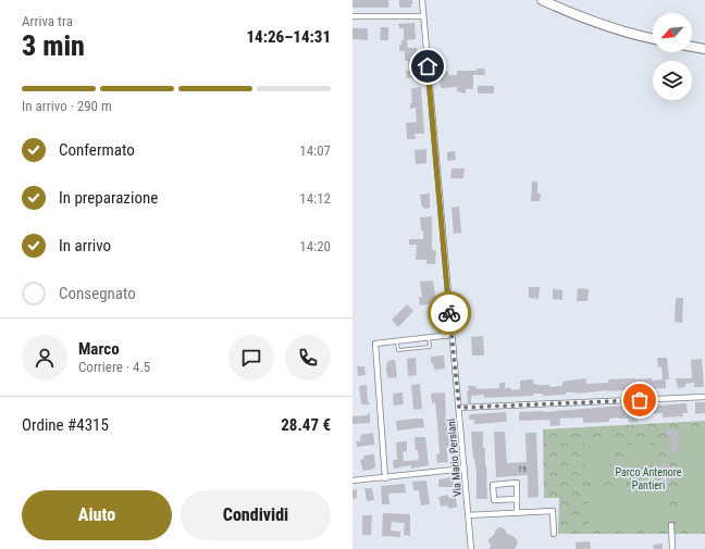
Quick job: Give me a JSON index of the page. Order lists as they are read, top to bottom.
{
  "streets": {
    "street": ["Via Mario Persiani"]
  },
  "parks": ["Parco Antenore Pantieri"],
  "house_numbers": ["19"],
  "north": "bottom left",
  "page": {
    "heading": ["3 min", "Arriva tra", "14:26–14:31"],
    "panel": [
      "Marco",
      "Corriere · 4.5",
      "Ordine #4315",
      "28.47 €"
    ],
    "bar": "In arrivo · 290 m",
    "list": [
      ["Confermato", "14:07"],
      ["In preparazione", "14:12"],
      ["In arrivo", "14:20"],
      "Consegnato"
    ],
    "buttons": ["Aiuto", "Condividi"]
  }
}
